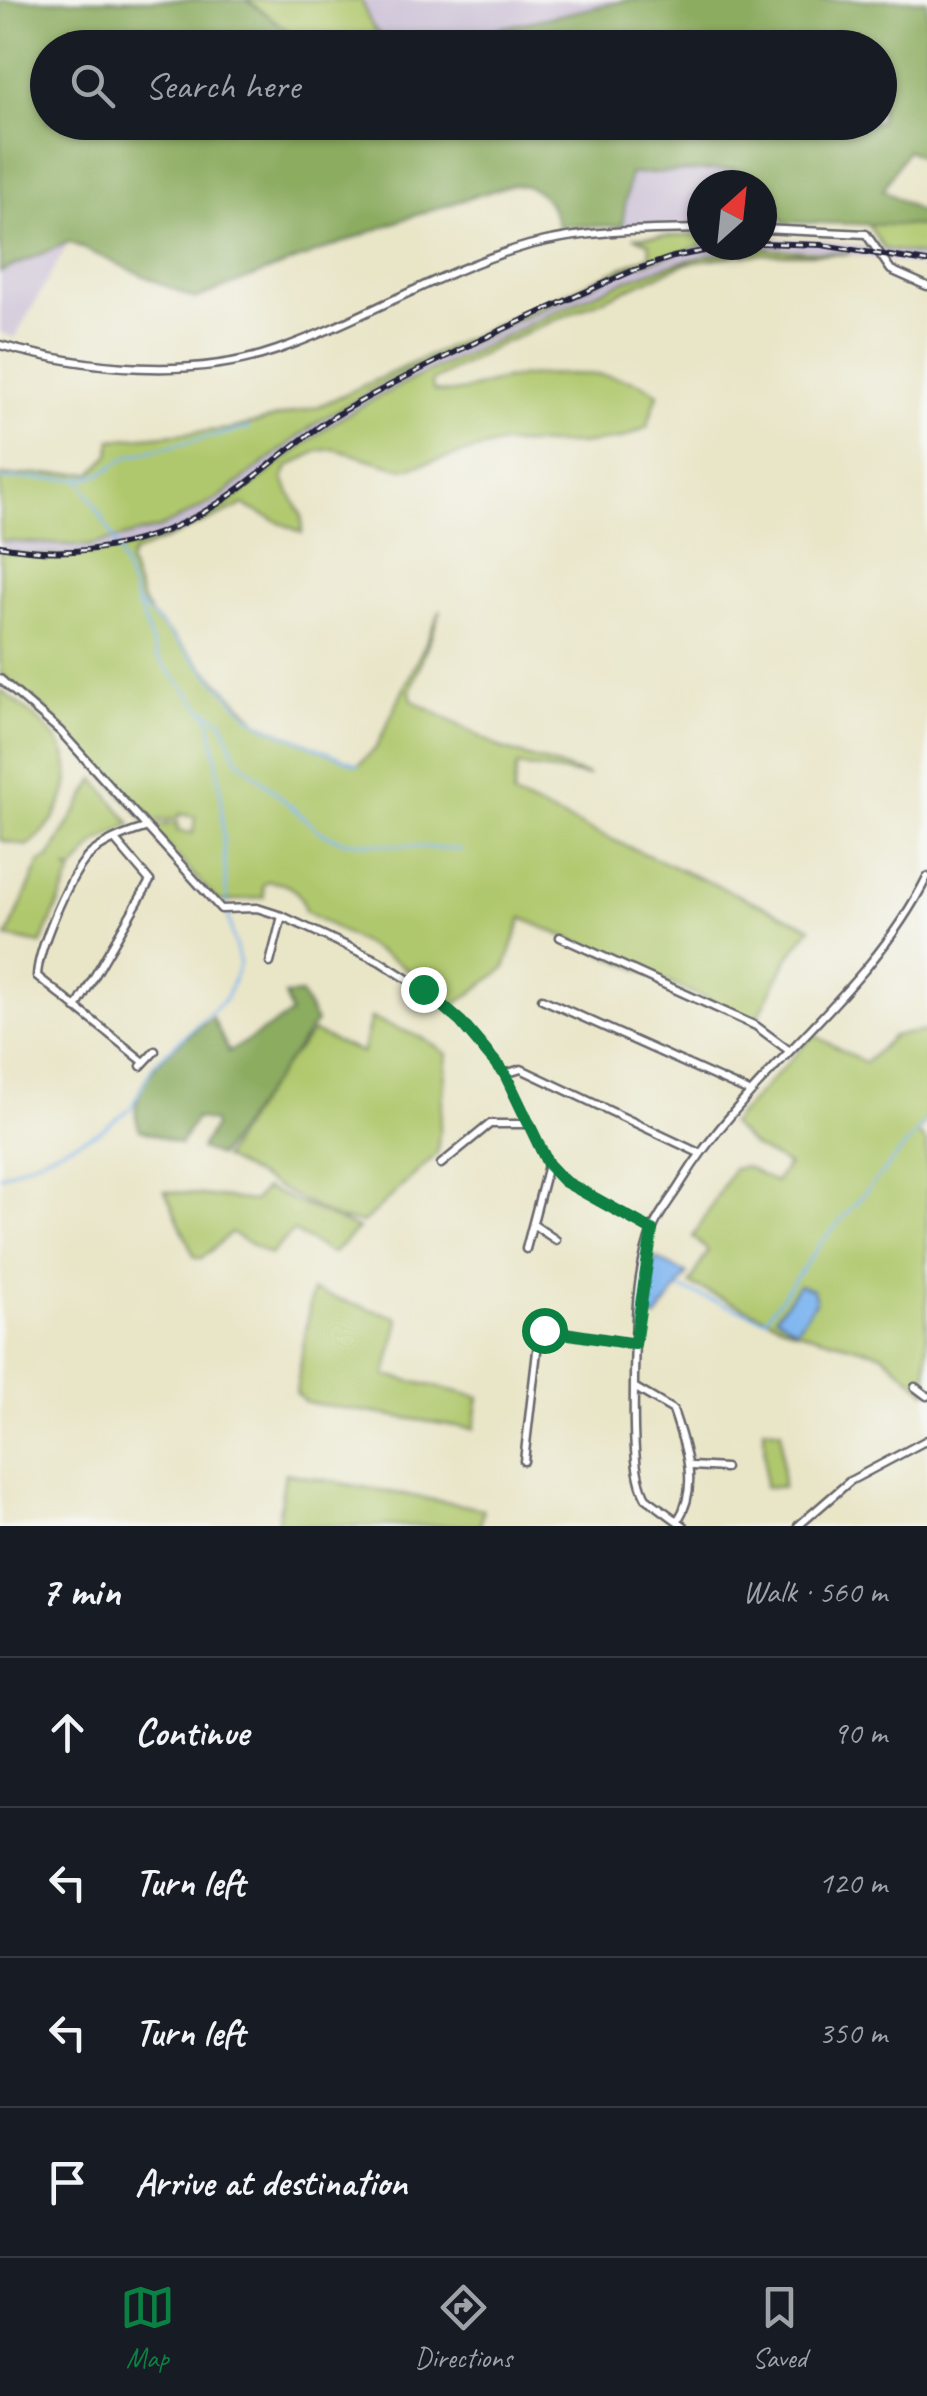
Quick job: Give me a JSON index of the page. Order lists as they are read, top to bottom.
{
  "north": "top right",
  "page": {
    "search": "Search here",
    "heading": ["7 min", "Walk · 560 m"],
    "list": [
      ["Continue", "90 m"],
      ["Turn left", "120 m"],
      ["Turn left", "350 m"],
      "Arrive at destination"
    ],
    "nav": ["Map", "Directions", "Saved"]
  }
}
